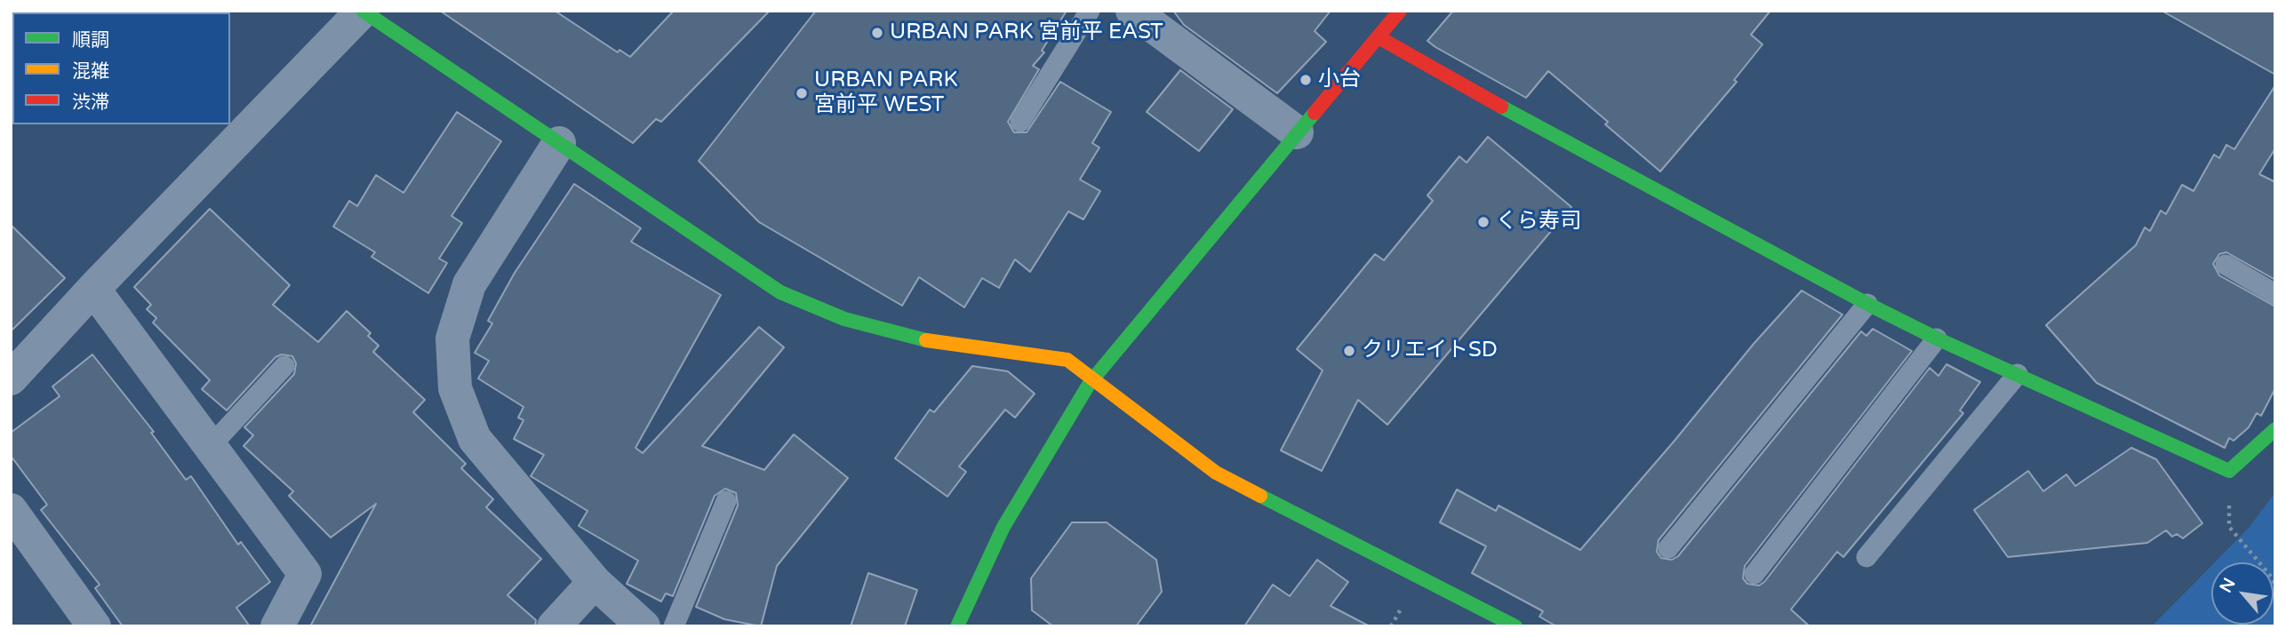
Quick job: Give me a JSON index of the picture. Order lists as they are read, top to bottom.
{
  "places": [
    "URBAN PARK 宮前平 EAST",
    "小台",
    "URBAN PARK 宮前平 WEST",
    "くら寿司",
    "クリエイトSD"
  ],
  "legend": ["順調", "混雑", "渋滞"],
  "north": "top left"
}
